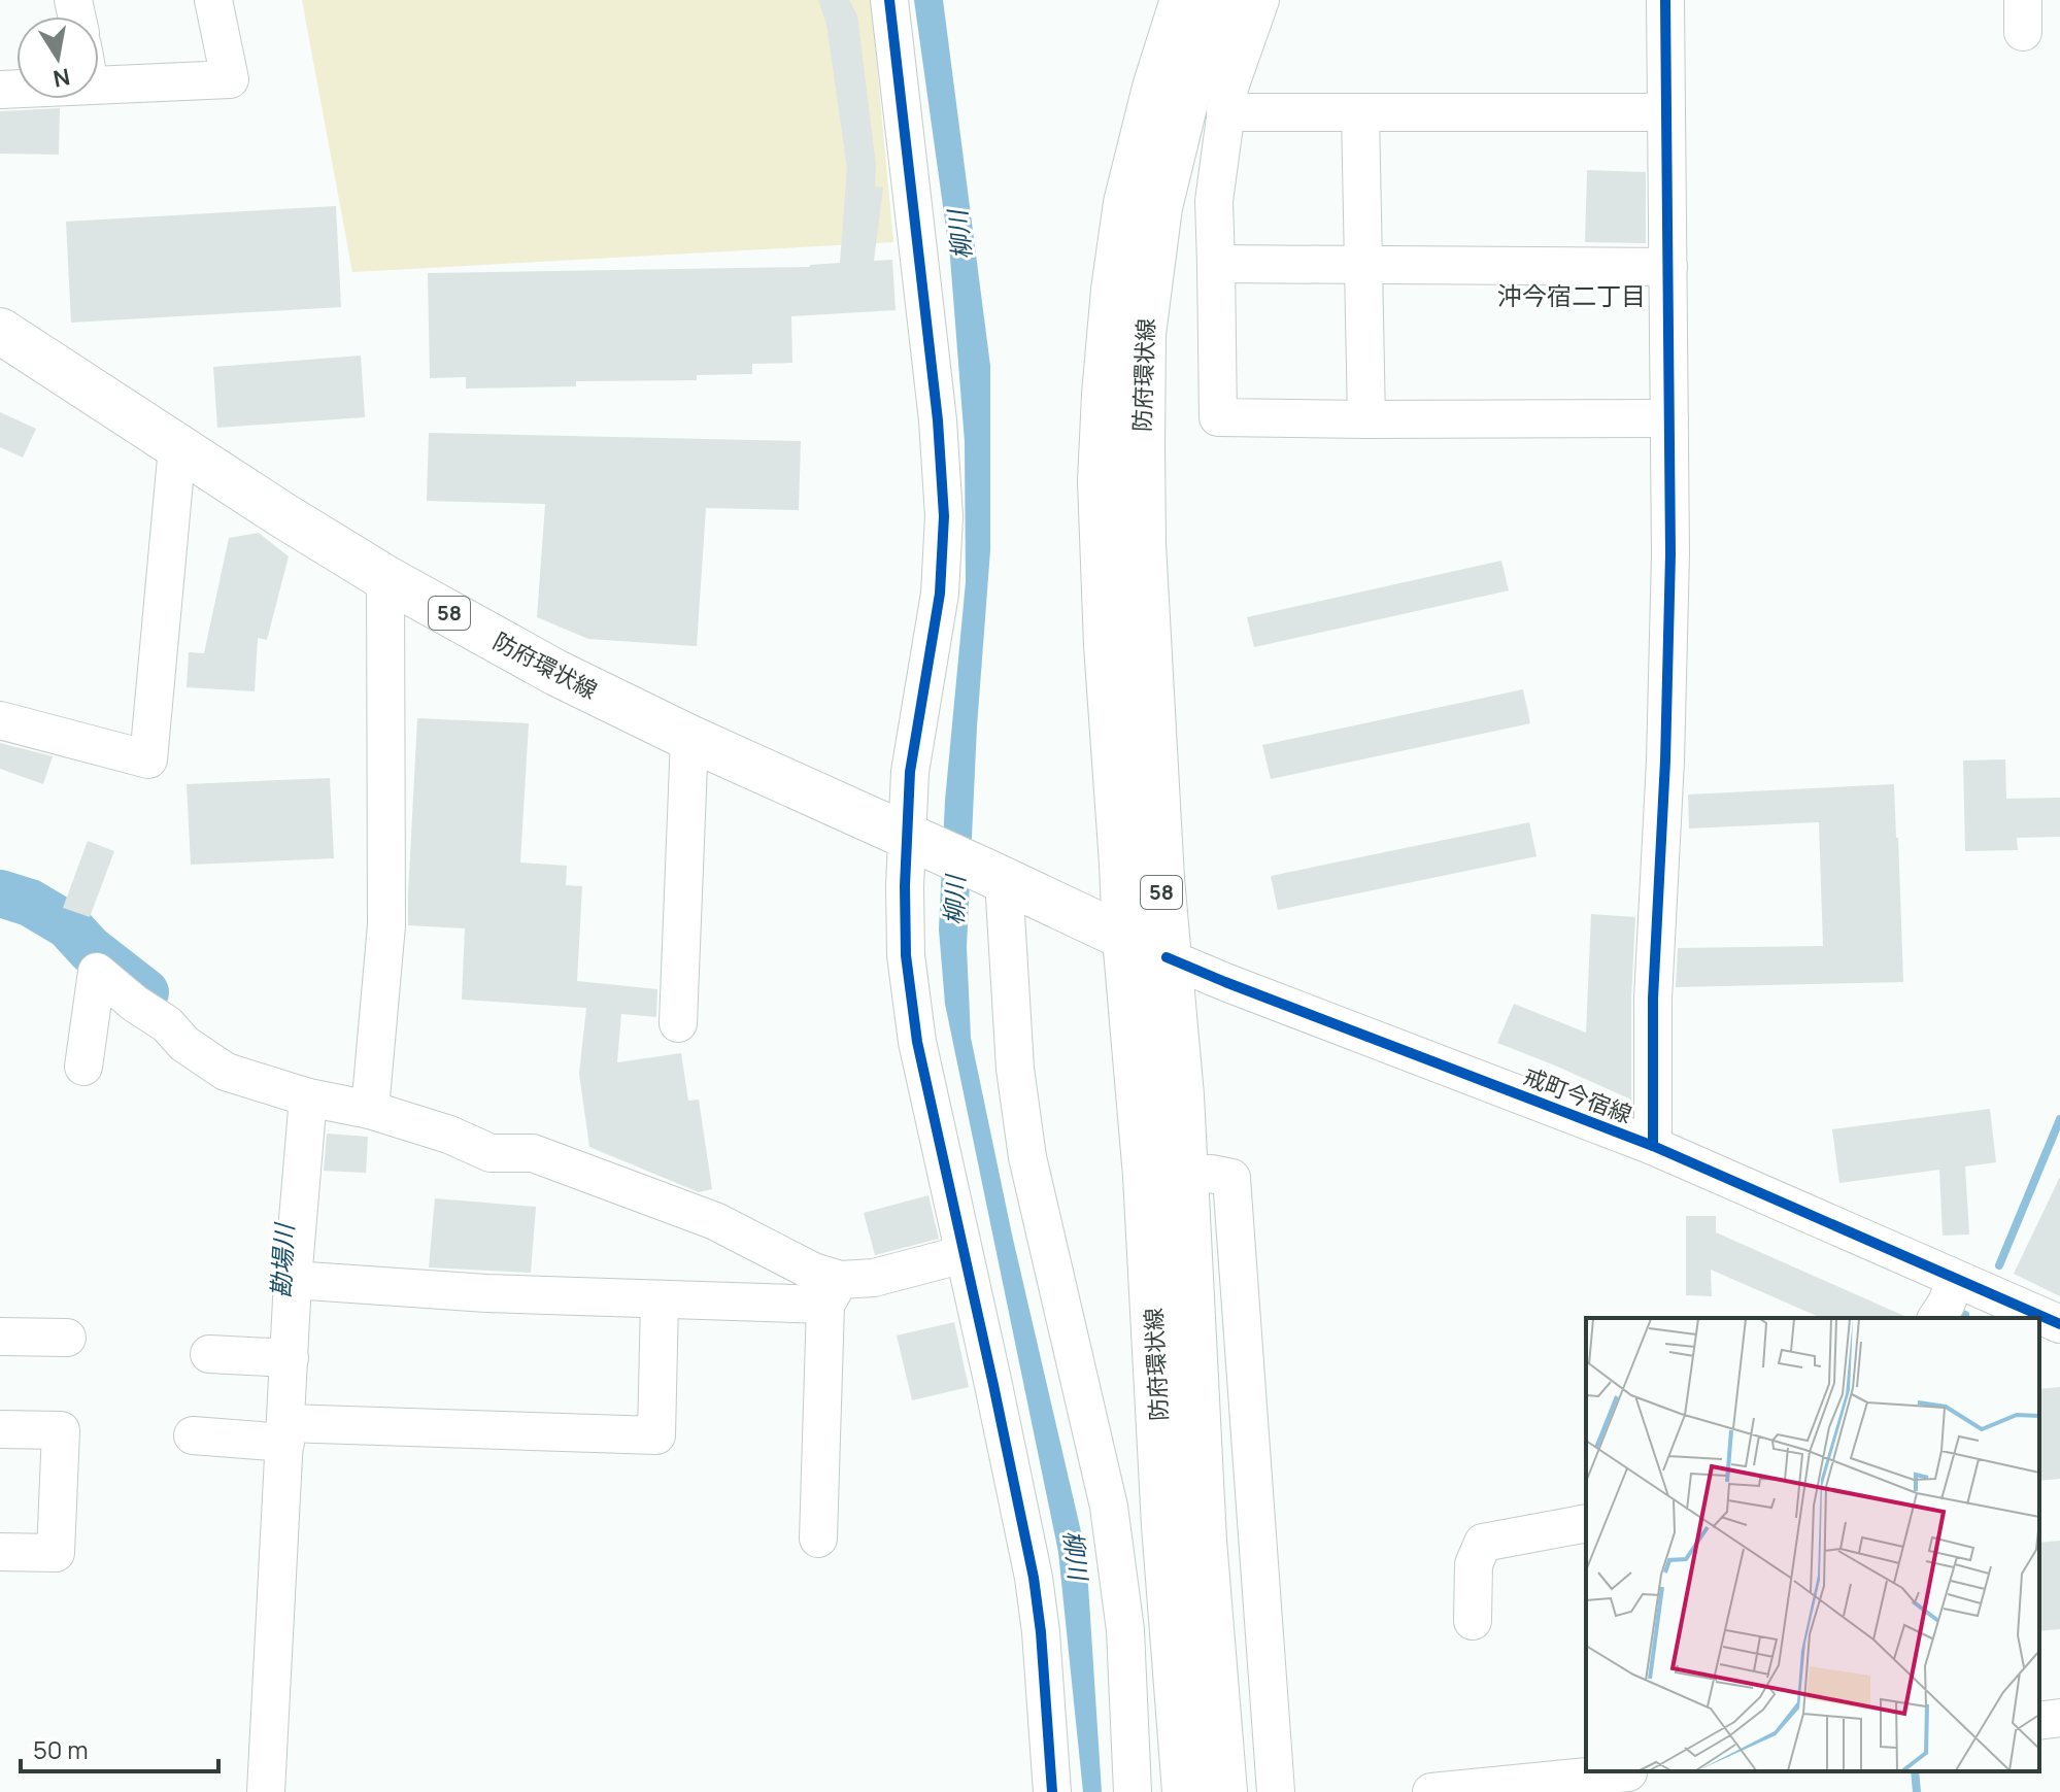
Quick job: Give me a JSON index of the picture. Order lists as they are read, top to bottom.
{
  "streets": {
    "main road": ["防府環状線", "58"],
    "street": ["戒町今宿線"]
  },
  "crossings": [
    ["防府環状線", "戒町今宿線"]
  ],
  "districts": ["沖今宿二丁目"],
  "water": ["柳川", "勘場川"],
  "scale_bar": "50 m",
  "north": "bottom"
}
